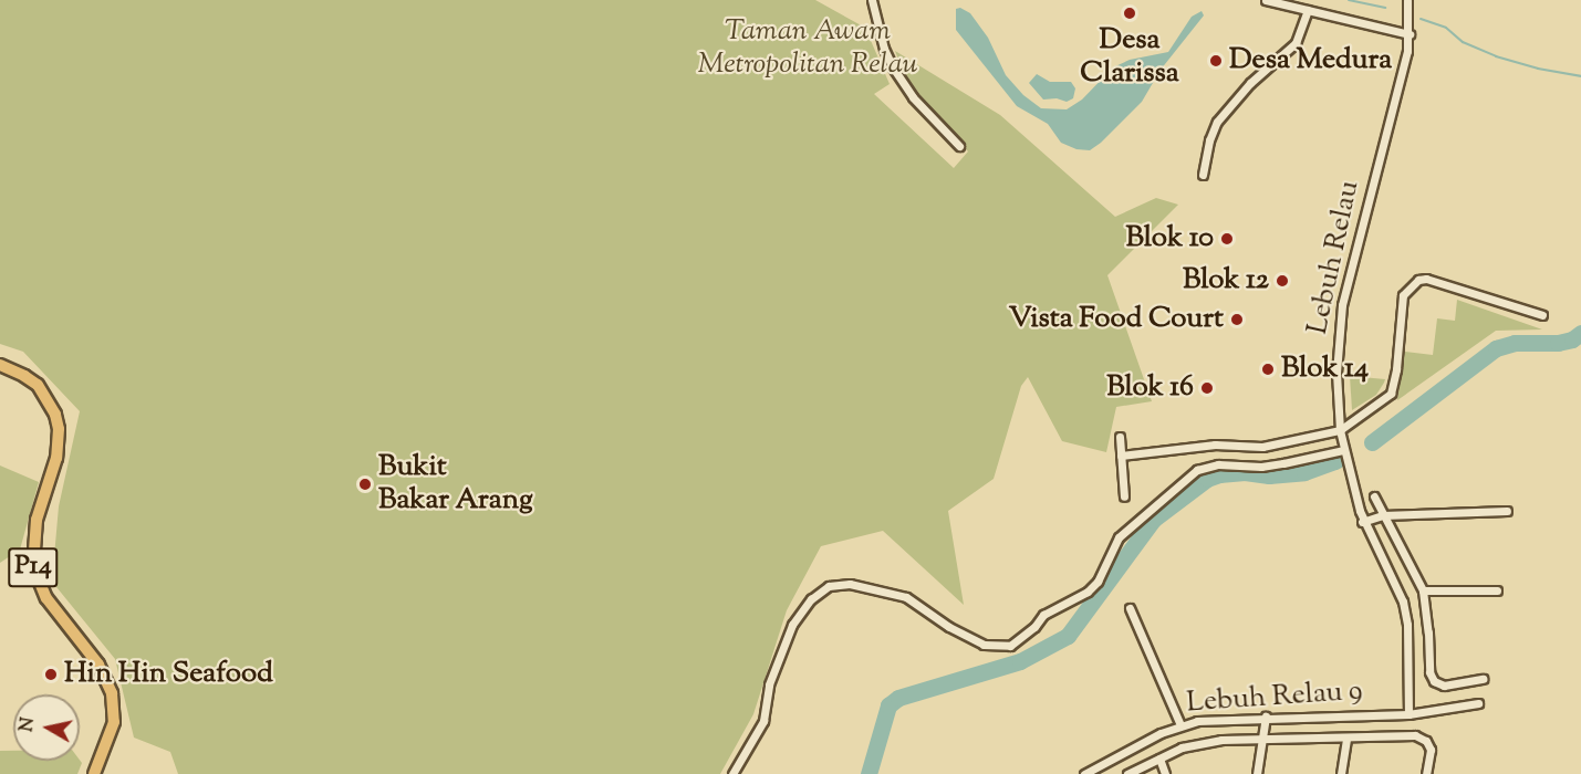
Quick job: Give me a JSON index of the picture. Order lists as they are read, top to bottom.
{
  "streets": {
    "main road": ["P14"],
    "street": ["Lebuh Relau", "Lebuh Relau 9"]
  },
  "crossings": [
    ["Lebuh Relau", "Lebuh Relau 9"]
  ],
  "parks": ["Taman Awam Metropolitan Relau"],
  "places": [
    "Desa Clarissa",
    "Desa Medura",
    "Blok 10",
    "Blok 12",
    "Vista Food Court",
    "Blok 14",
    "Blok 16",
    "Bukit Bakar Arang",
    "Hin Hin Seafood"
  ],
  "north": "left"
}
